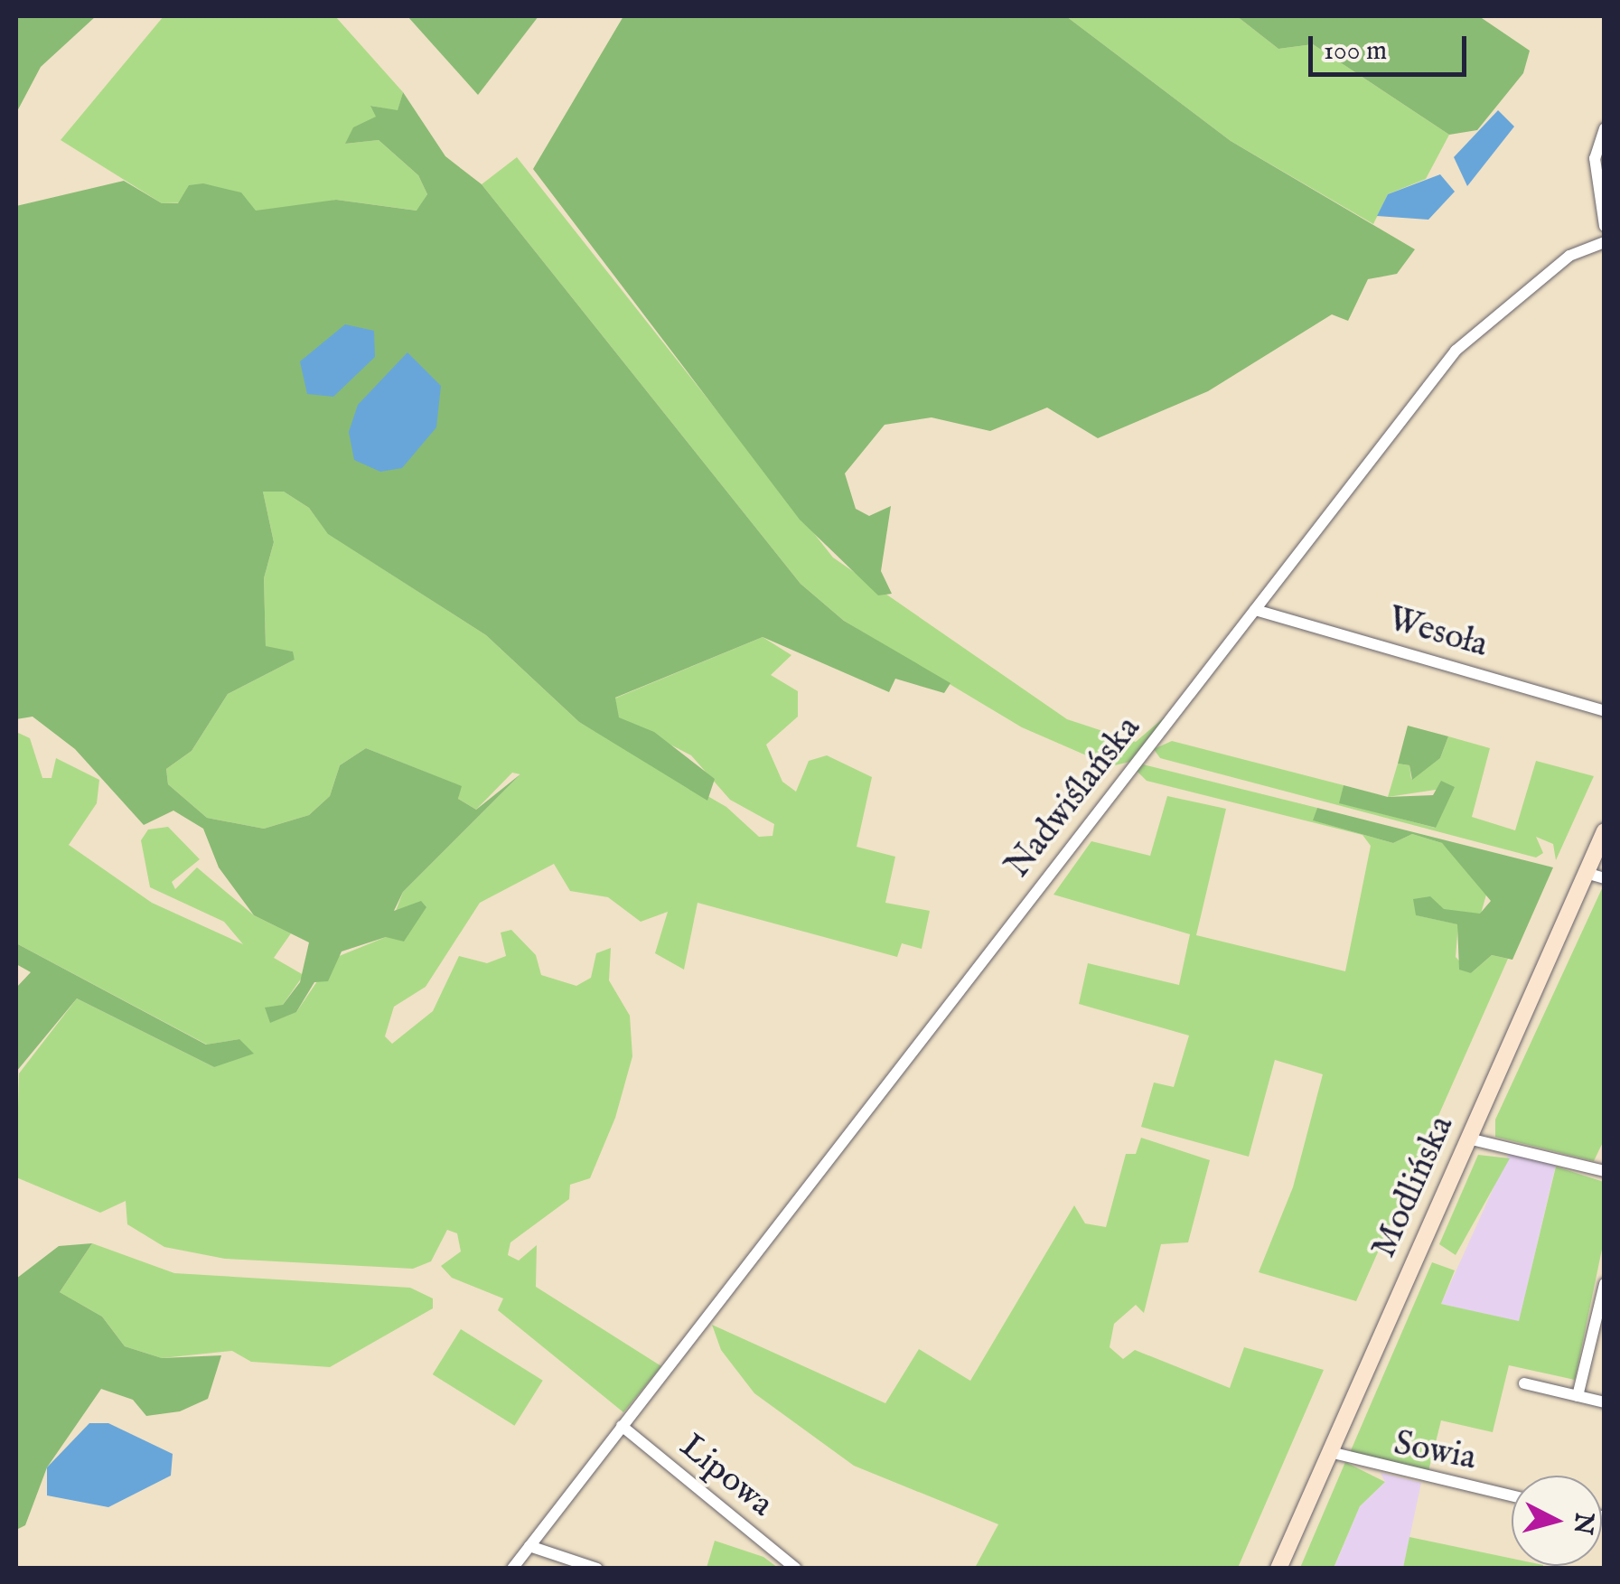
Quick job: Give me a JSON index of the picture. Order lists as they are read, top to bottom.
{
  "streets": {
    "main road": ["Modlińska"],
    "street": [
      "Wesoła",
      "Nadwiślańska",
      "Sowia",
      "Lipowa"
    ]
  },
  "crossings": [
    ["Wesoła", "Nadwiślańska"],
    ["Nadwiślańska", "Lipowa"],
    ["Modlińska", "Sowia"]
  ],
  "scale_bar": "100 m",
  "north": "right"
}
